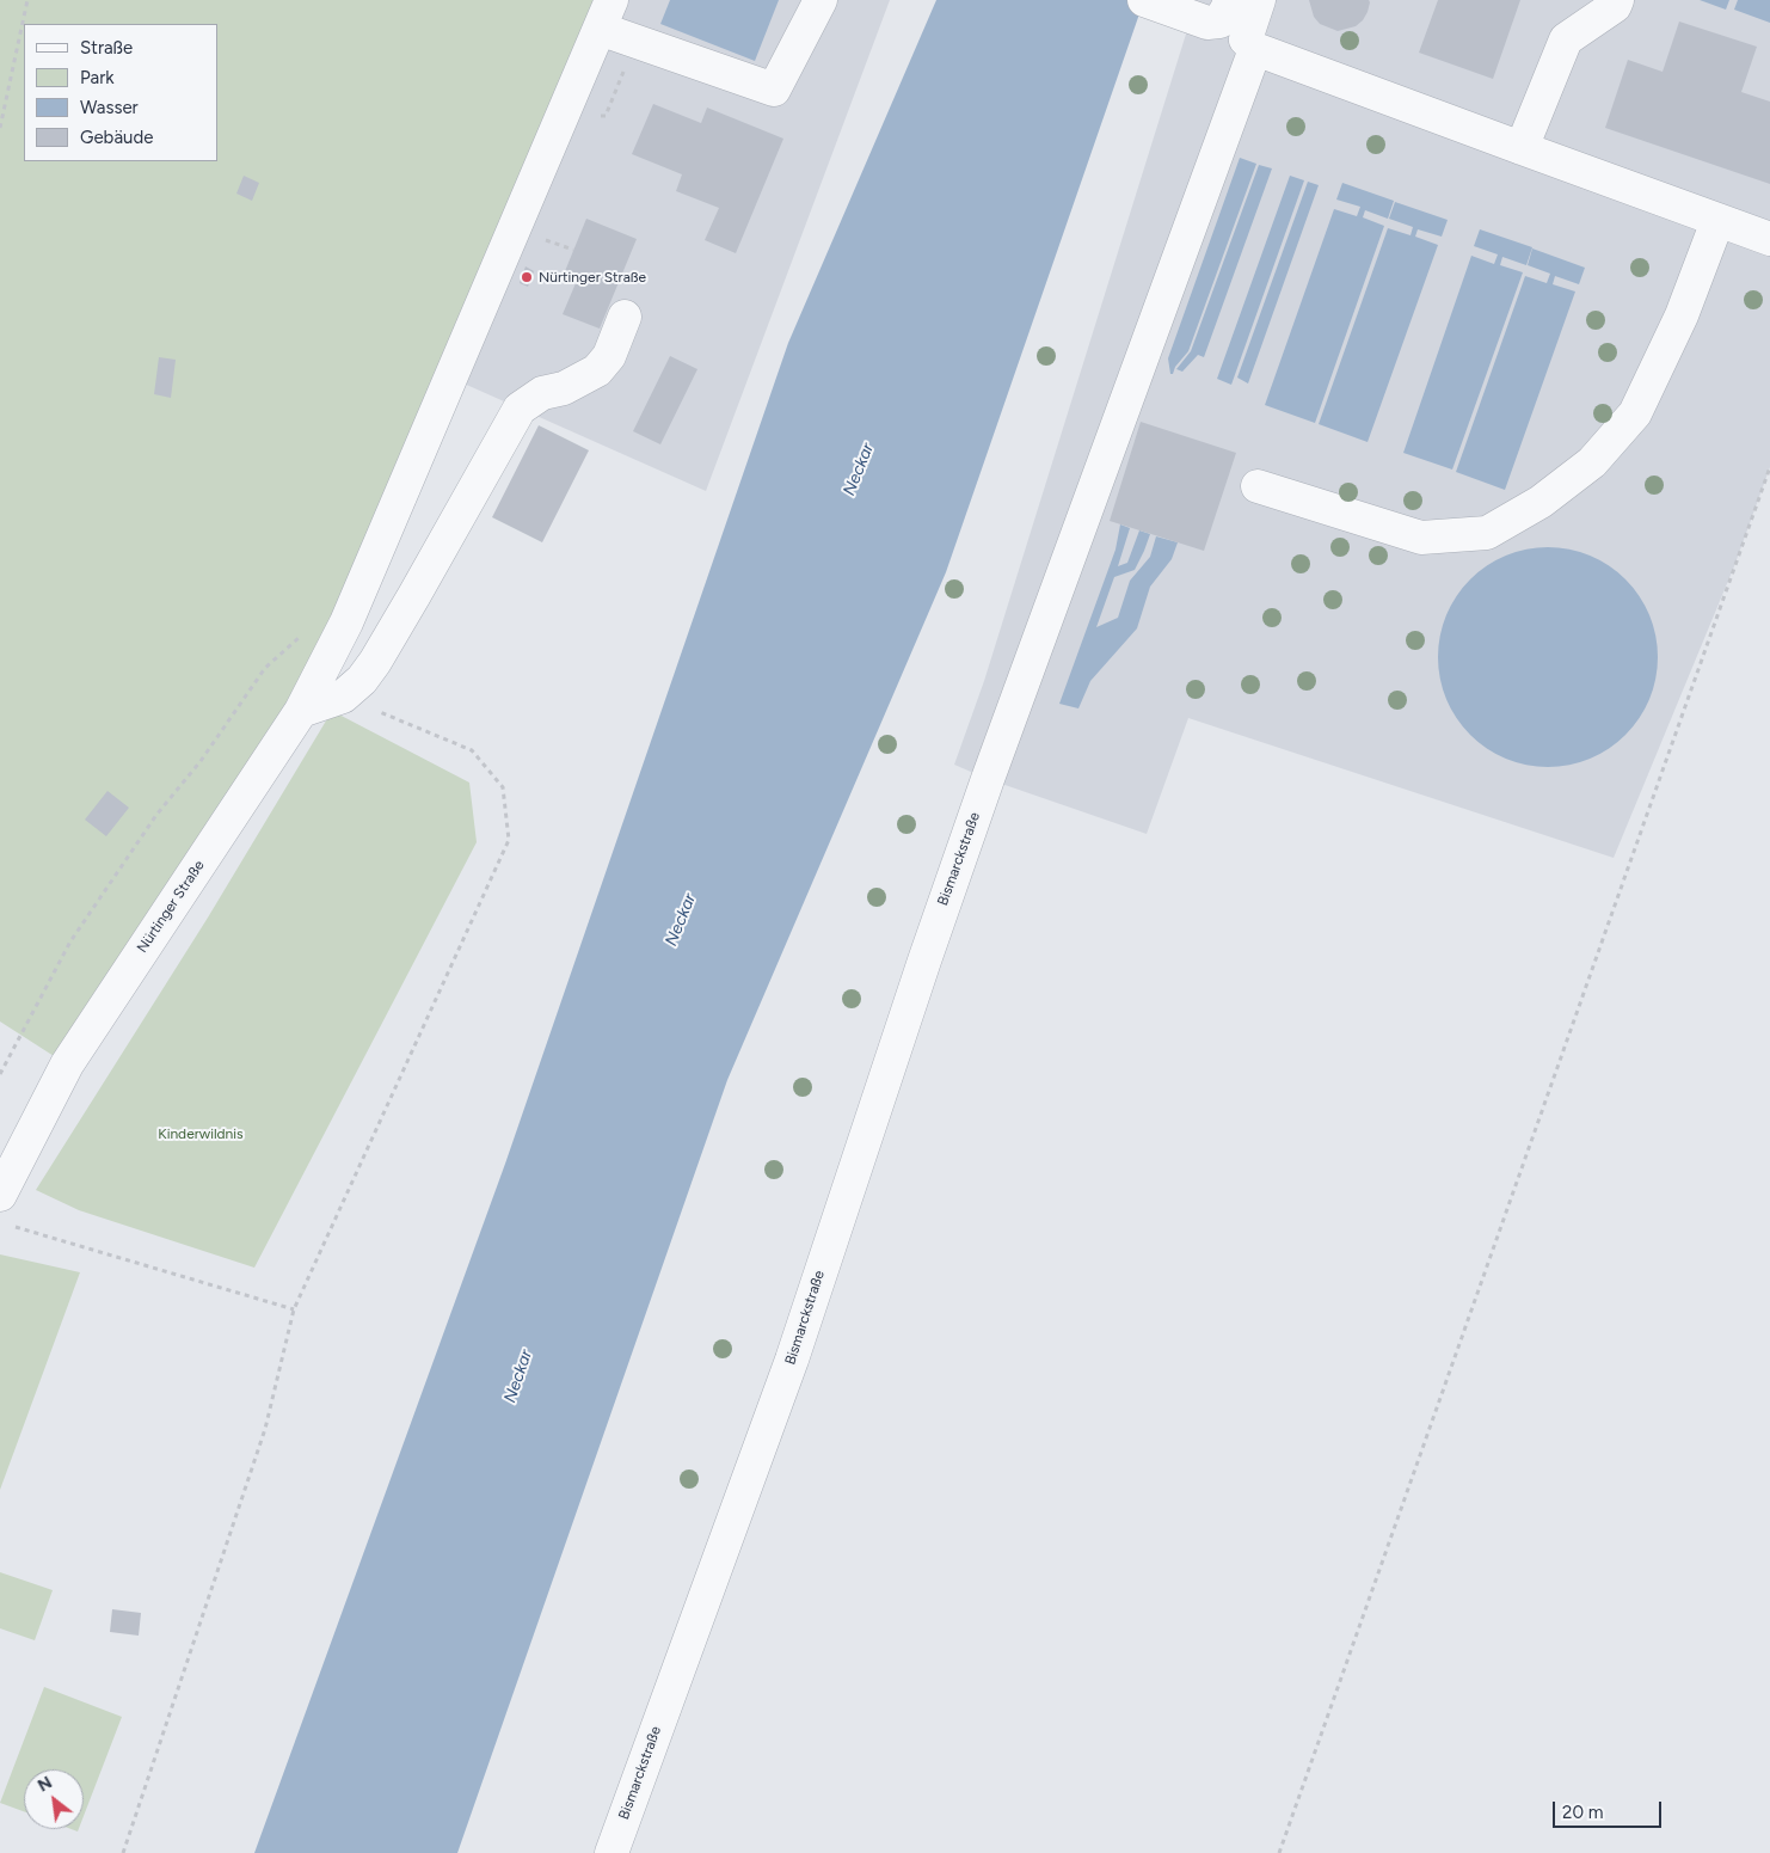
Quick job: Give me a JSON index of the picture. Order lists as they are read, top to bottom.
{
  "streets": {
    "street": ["Bismarckstraße", "Nürtinger Straße"]
  },
  "water": ["Neckar"],
  "parks": ["Kinderwildnis"],
  "places": ["Nürtinger Straße"],
  "legend": [
    "Straße",
    "Park",
    "Wasser",
    "Gebäude"
  ],
  "scale_bar": "20 m",
  "north": "top left"
}
